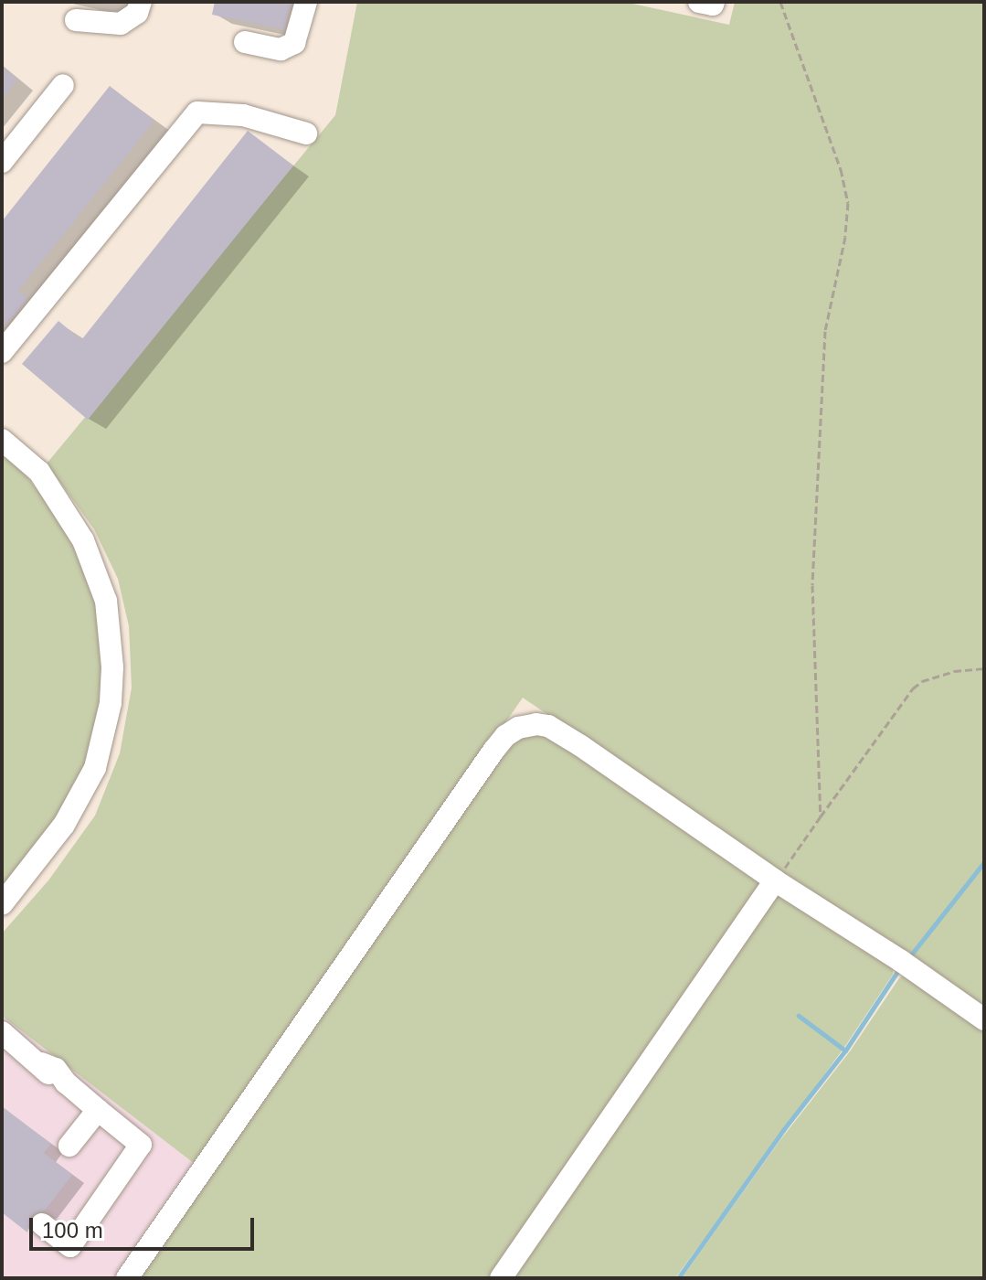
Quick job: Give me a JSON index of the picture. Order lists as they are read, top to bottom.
{
  "scale_bar": "100 m"
}
